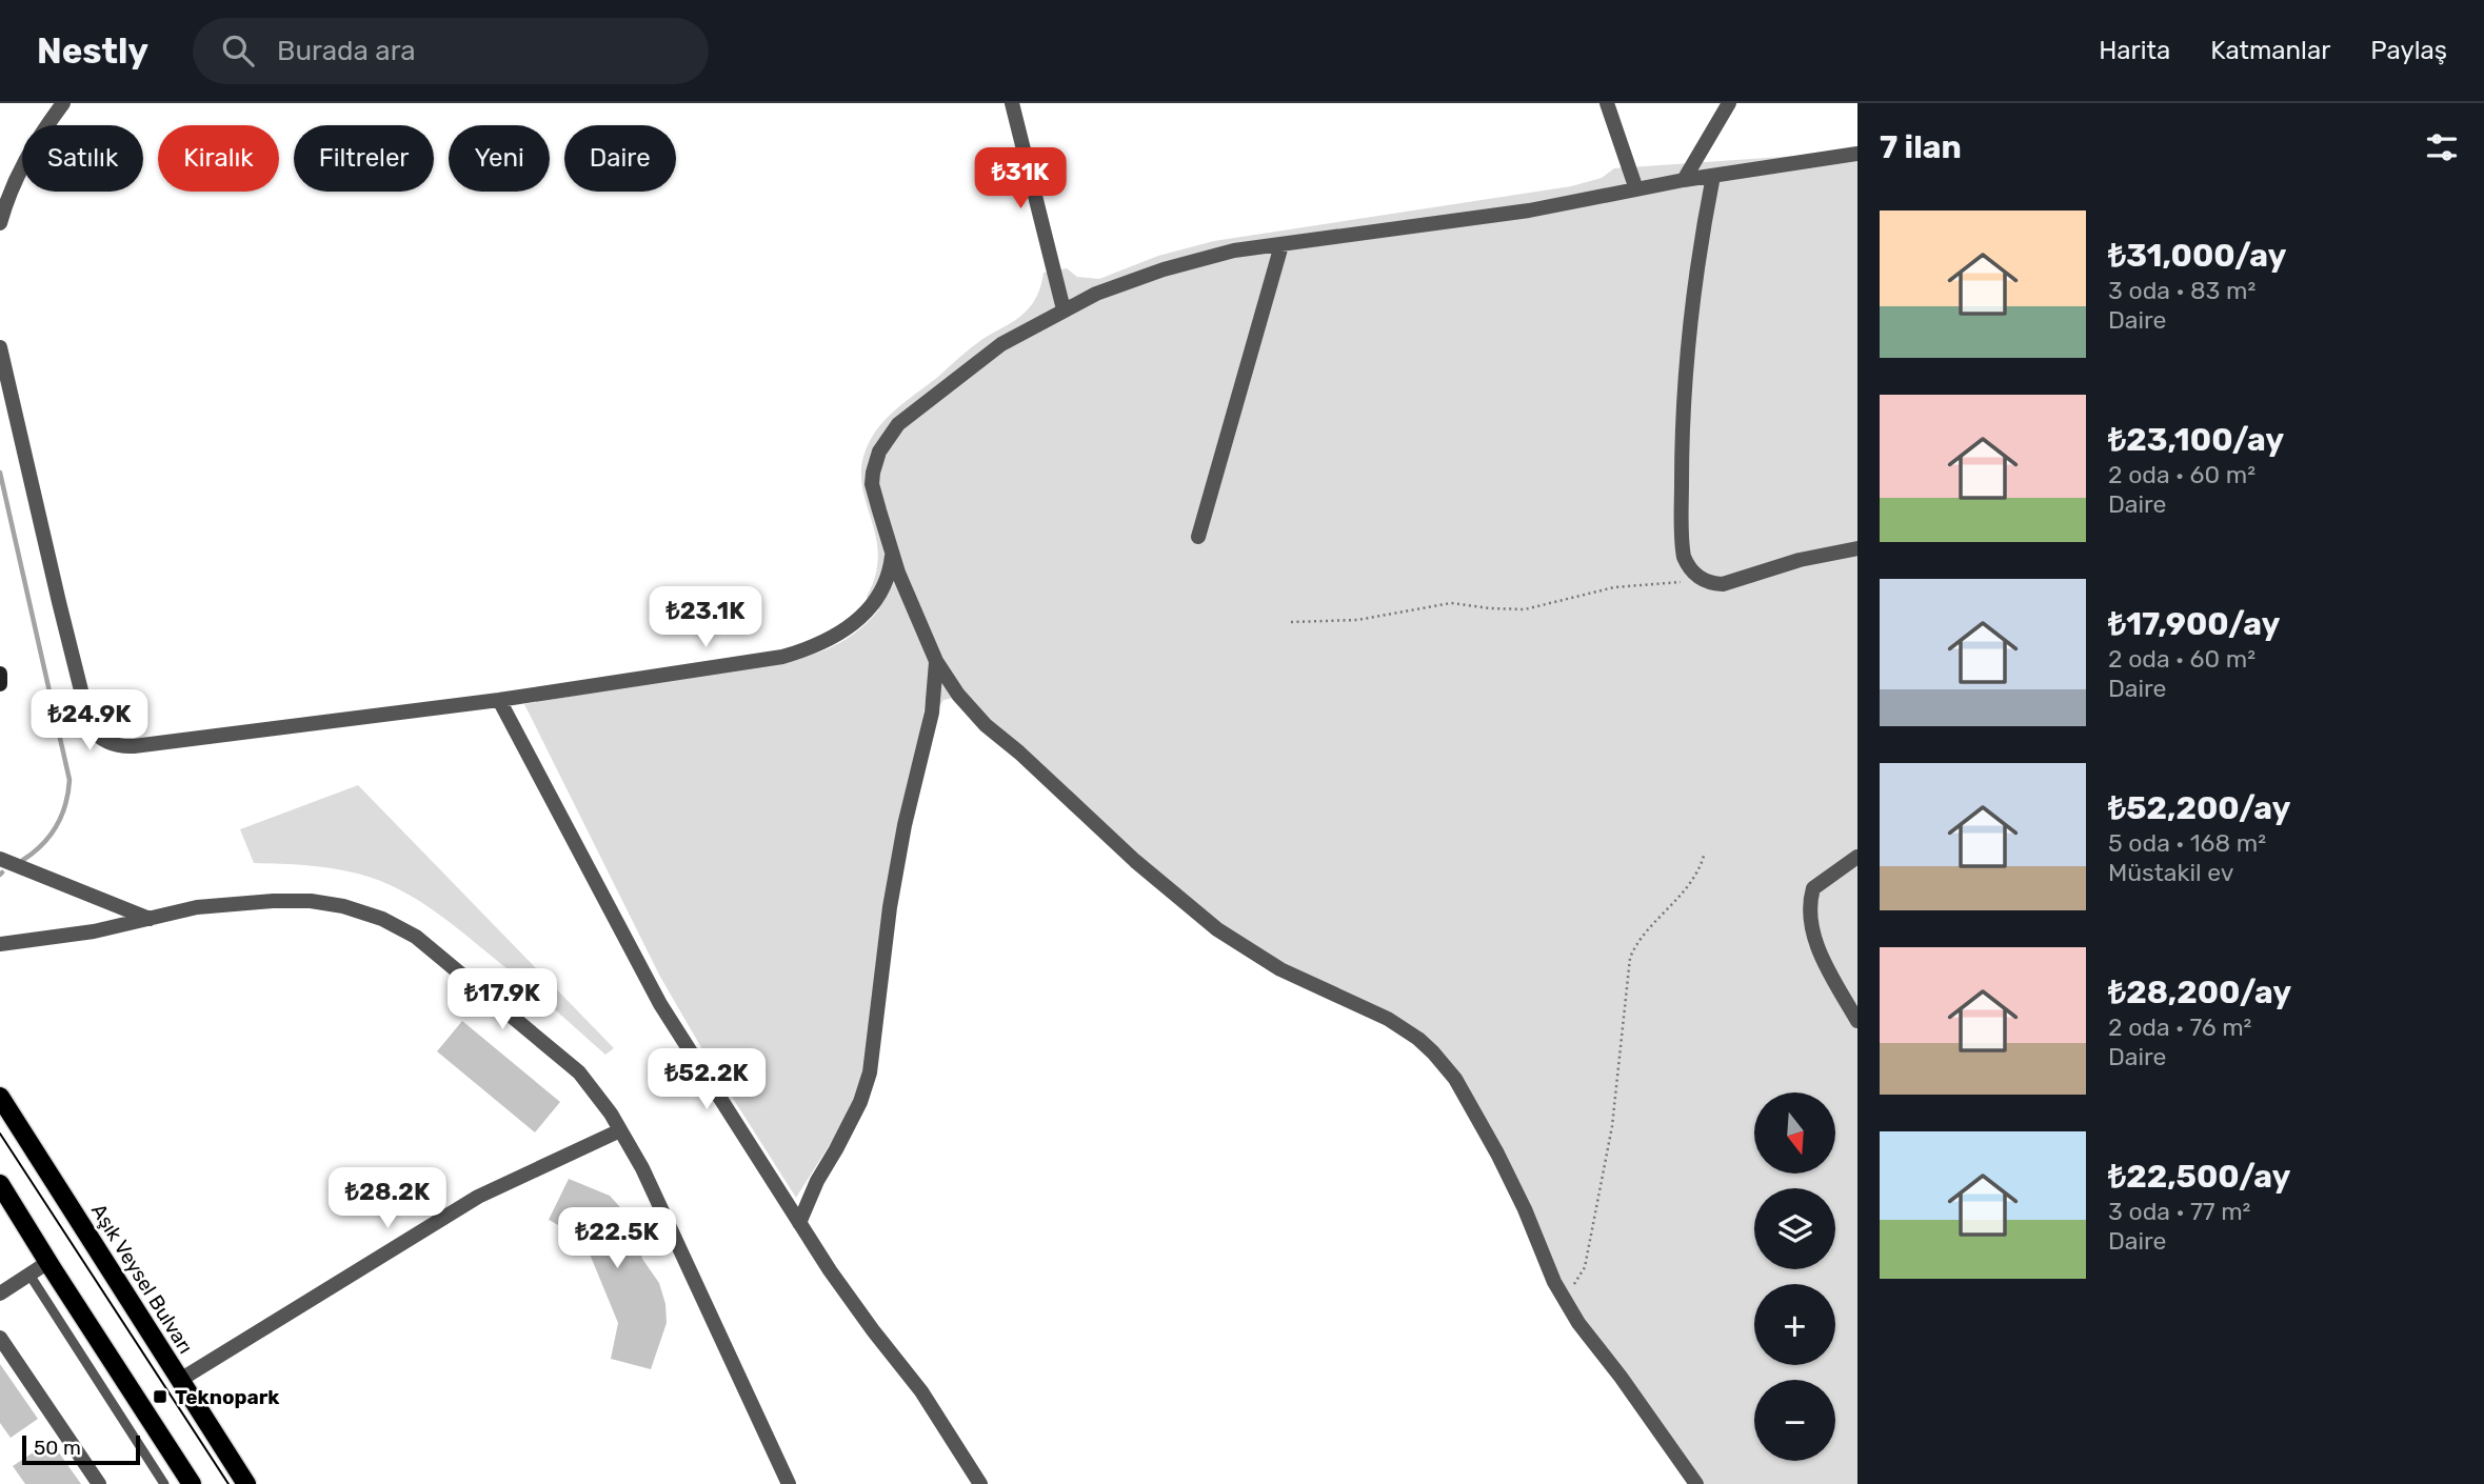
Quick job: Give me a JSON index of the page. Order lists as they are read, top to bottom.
{
  "streets": {
    "main road": ["Aşık Veysel Bulvarı"]
  },
  "places": {
    "transit": ["Teknopark"]
  },
  "scale_bar": "50 m",
  "north": "bottom",
  "page": {
    "header": "Nestly",
    "search": "Burada ara",
    "nav": ["Harita", "Katmanlar", "Paylaş"],
    "heading": "7 ilan",
    "chip": [
      "Satılık",
      "Kiralık",
      "Filtreler",
      "Yeni",
      "Daire"
    ],
    "price": [
      "₺31K",
      "₺23.1K",
      "₺24.9K",
      "₺17.9K",
      "₺52.2K",
      "₺28.2K",
      "₺22.5K"
    ],
    "list": [
      {
        "name": "₺31,000/ay",
        "note": "3 oda · 83 m² · Daire"
      },
      {
        "name": "₺23,100/ay",
        "note": "2 oda · 60 m² · Daire"
      },
      {
        "name": "₺17,900/ay",
        "note": "2 oda · 60 m² · Daire"
      },
      {
        "name": "₺52,200/ay",
        "note": "5 oda · 168 m² · Müstakil ev"
      },
      {
        "name": "₺28,200/ay",
        "note": "2 oda · 76 m² · Daire"
      },
      {
        "name": "₺22,500/ay",
        "note": "3 oda · 77 m² · Daire"
      }
    ],
    "map_buttons": ["+", "−"],
    "scale": "50 m"
  }
}
